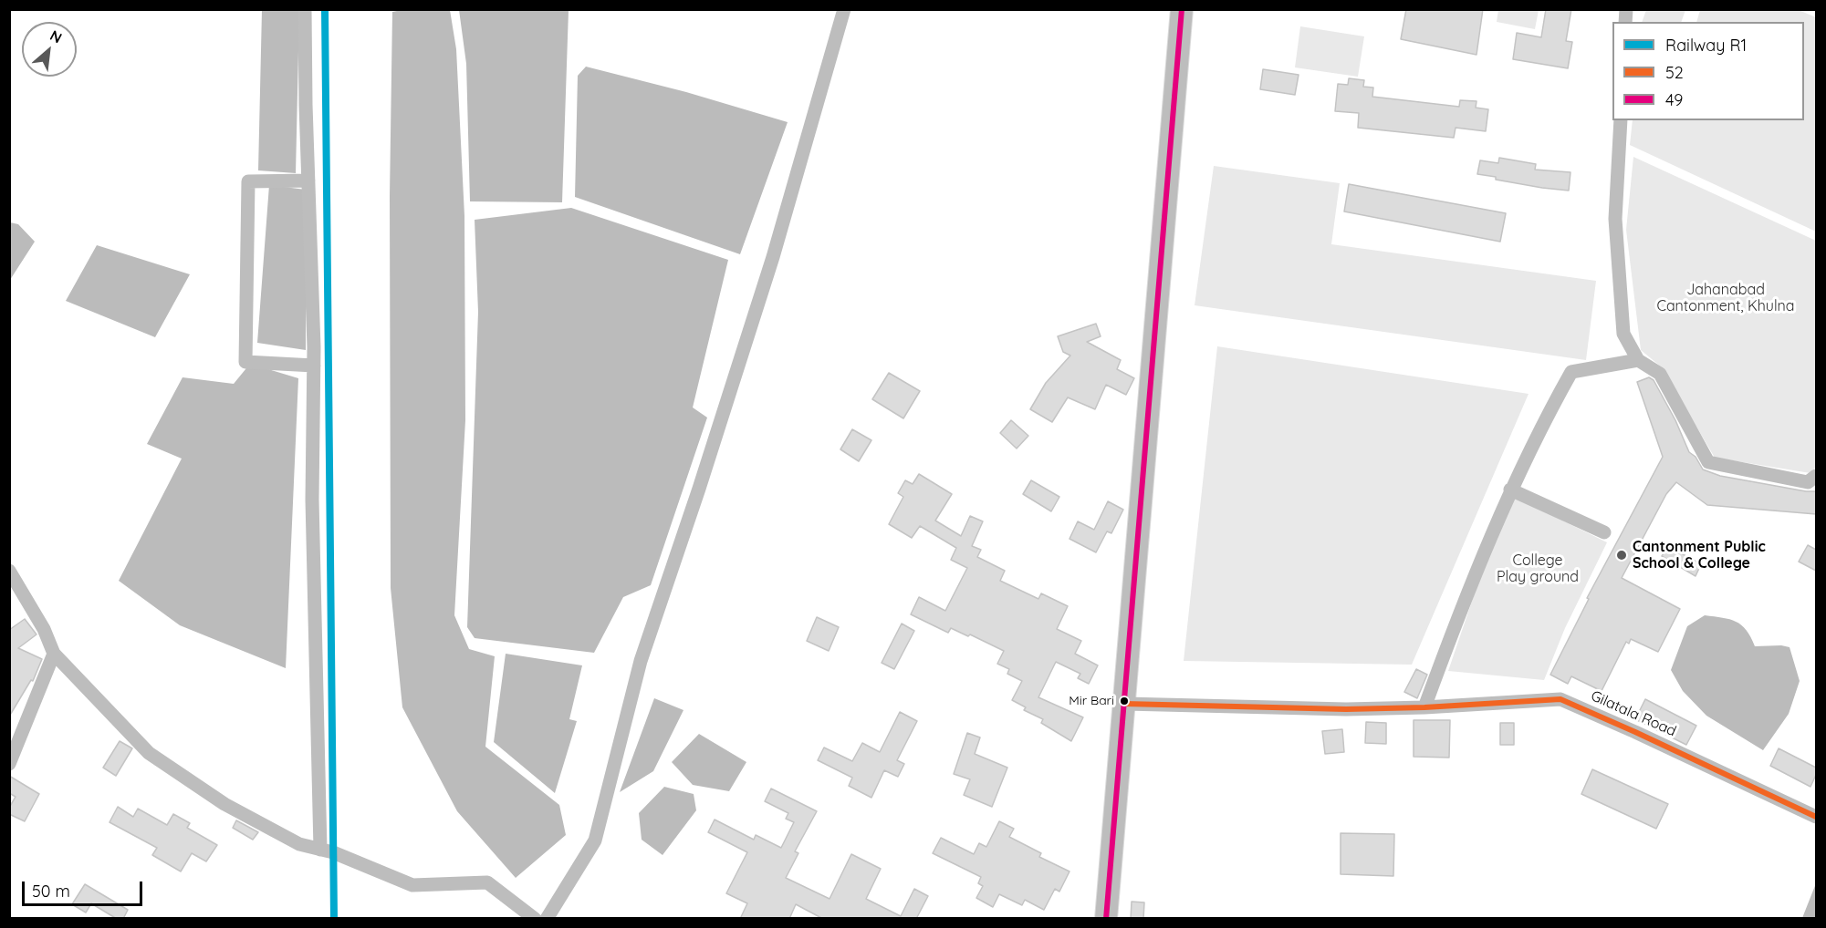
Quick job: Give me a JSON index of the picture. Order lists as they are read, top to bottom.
{
  "streets": {
    "street": ["Gilatala Road"]
  },
  "parks": ["Jahanabad Cantonment, Khulna", "College Play ground"],
  "places": ["Cantonment Public School & College", "Mir Bari"],
  "lines": ["rail line R1", "transit line 49", "transit line 52"],
  "legend": ["Railway R1", "52", "49"],
  "scale_bar": "50 m",
  "north": "top right"
}
